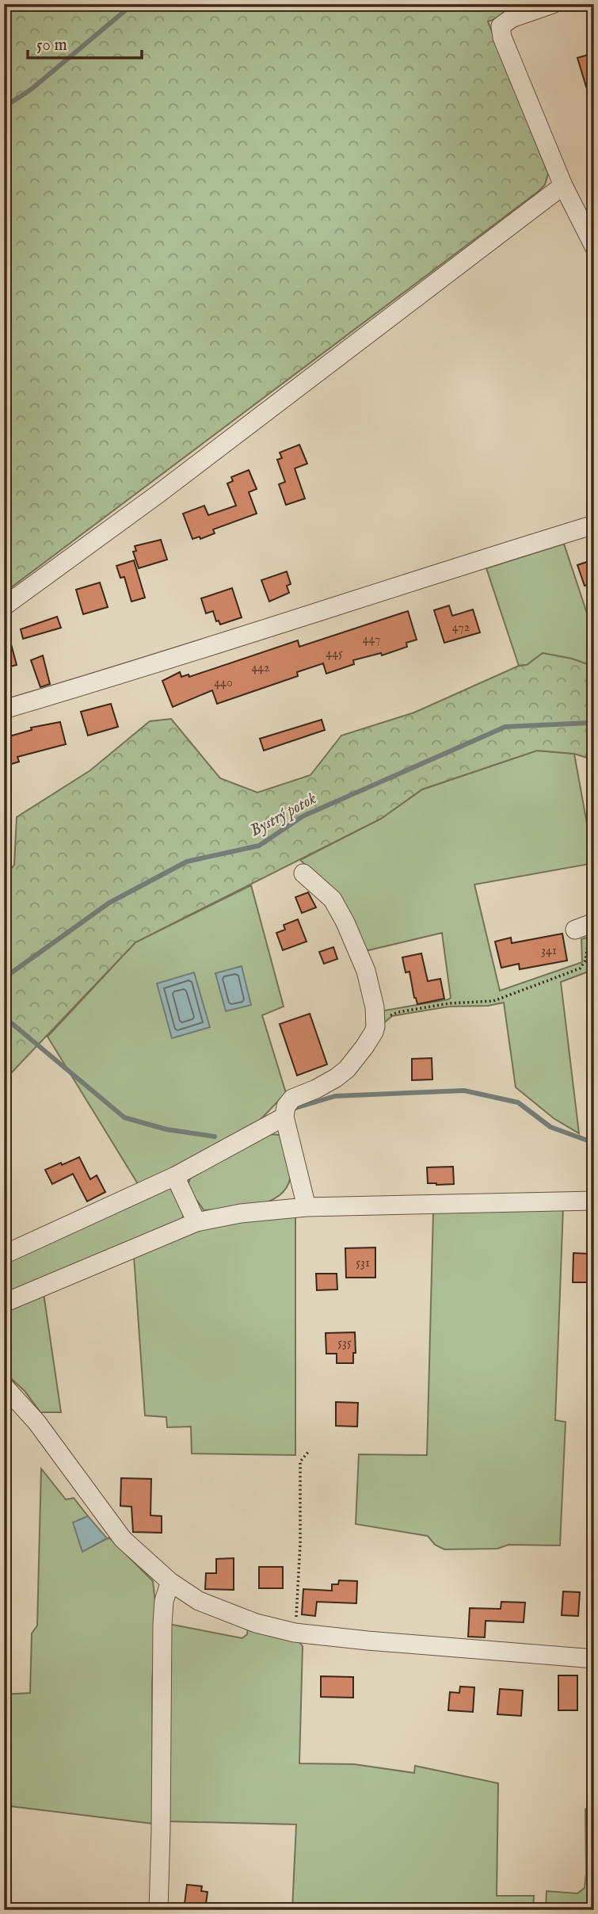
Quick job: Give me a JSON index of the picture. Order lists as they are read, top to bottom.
{
  "water": ["Bystrý potok"],
  "house_numbers": [
    "472",
    "447",
    "445",
    "442",
    "440",
    "341",
    "531",
    "535"
  ],
  "scale_bar": "50 m"
}
